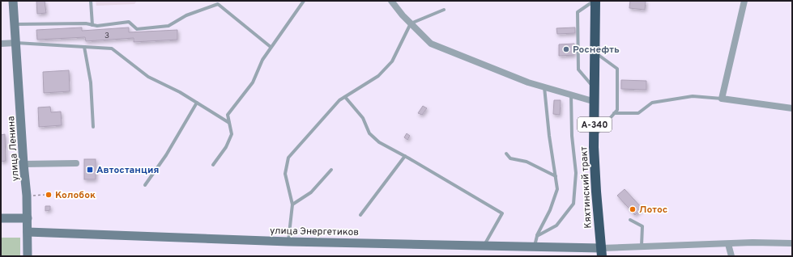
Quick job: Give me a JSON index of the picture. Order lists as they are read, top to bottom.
{
  "streets": {
    "highway": ["А-340", "Кяхтинский тракт"],
    "street": ["улица Ленина", "улица Энергетиков"]
  },
  "crossings": [
    ["улица Ленина", "улица Энергетиков"],
    ["Кяхтинский тракт", "улица Энергетиков"]
  ],
  "places": {
    "other": ["Роснефть", "Колобок", "Лотос"],
    "transit": ["Автостанция"]
  },
  "house_numbers": ["3"]
}
